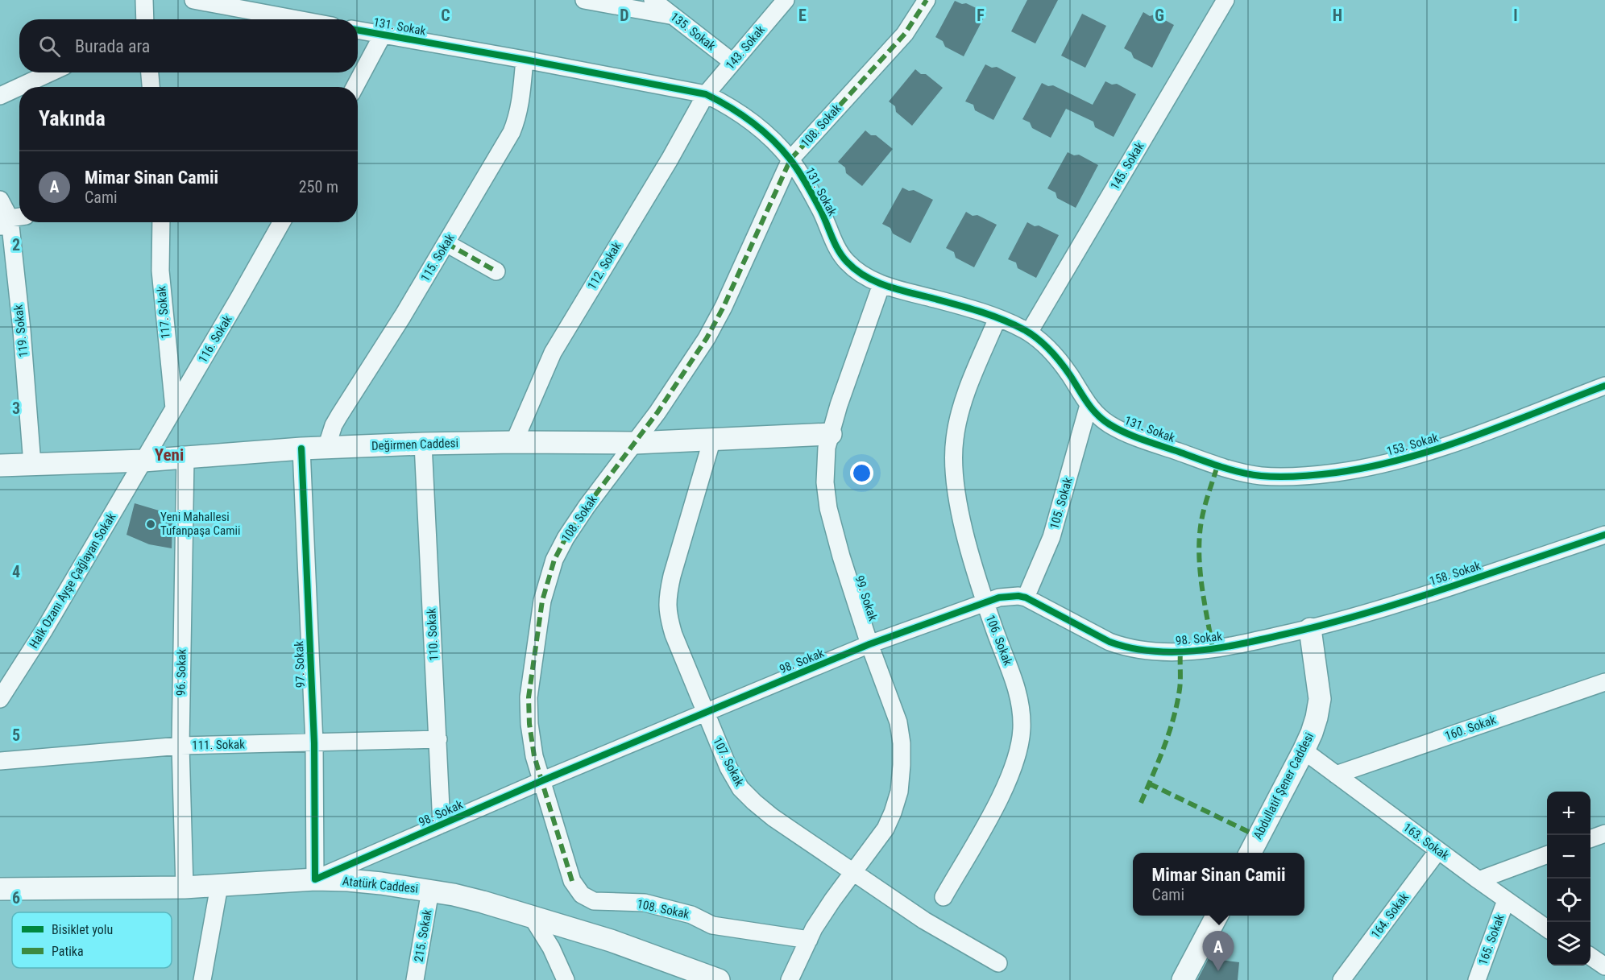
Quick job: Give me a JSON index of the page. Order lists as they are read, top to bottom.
{
  "streets": {
    "street": [
      "131. Sokak",
      "135. Sokak",
      "143. Sokak",
      "108. Sokak",
      "145. Sokak",
      "115. Sokak",
      "112. Sokak",
      "117. Sokak",
      "119. Sokak",
      "116. Sokak",
      "Değirmen Caddesi",
      "153. Sokak",
      "105. Sokak",
      "158. Sokak",
      "Halk Ozanı Ayşe Çağlayan Sokak",
      "99. Sokak",
      "110. Sokak",
      "98. Sokak",
      "106. Sokak",
      "97. Sokak",
      "96. Sokak",
      "160. Sokak",
      "111. Sokak",
      "107. Sokak",
      "Abdullatif Şener Caddesi",
      "163. Sokak",
      "Atatürk Caddesi",
      "164. Sokak",
      "215. Sokak",
      "165. Sokak"
    ]
  },
  "crossings": [
    ["131. Sokak", "143. Sokak"],
    ["131. Sokak", "108. Sokak"],
    ["131. Sokak", "145. Sokak"],
    ["131. Sokak", "115. Sokak"],
    ["131. Sokak", "112. Sokak"],
    ["131. Sokak", "153. Sokak"],
    ["131. Sokak", "105. Sokak"],
    ["131. Sokak", "99. Sokak"],
    ["131. Sokak", "106. Sokak"],
    ["135. Sokak", "143. Sokak"],
    ["143. Sokak", "112. Sokak"],
    ["108. Sokak", "Değirmen Caddesi"],
    ["108. Sokak", "99. Sokak"],
    ["108. Sokak", "98. Sokak"],
    ["115. Sokak", "Değirmen Caddesi"],
    ["112. Sokak", "Değirmen Caddesi"],
    ["117. Sokak", "116. Sokak"],
    ["119. Sokak", "Değirmen Caddesi"],
    ["116. Sokak", "Değirmen Caddesi"],
    ["116. Sokak", "Halk Ozanı Ayşe Çağlayan Sokak"],
    ["Değirmen Caddesi", "Halk Ozanı Ayşe Çağlayan Sokak"],
    ["Değirmen Caddesi", "99. Sokak"],
    ["Değirmen Caddesi", "110. Sokak"],
    ["Değirmen Caddesi", "97. Sokak"],
    ["Değirmen Caddesi", "96. Sokak"],
    ["Değirmen Caddesi", "107. Sokak"],
    ["105. Sokak", "98. Sokak"],
    ["158. Sokak", "98. Sokak"],
    ["158. Sokak", "Abdullatif Şener Caddesi"],
    ["99. Sokak", "98. Sokak"],
    ["99. Sokak", "107. Sokak"],
    ["110. Sokak", "98. Sokak"],
    ["110. Sokak", "111. Sokak"],
    ["98. Sokak", "106. Sokak"],
    ["98. Sokak", "97. Sokak"],
    ["98. Sokak", "107. Sokak"],
    ["98. Sokak", "Abdullatif Şener Caddesi"],
    ["98. Sokak", "Atatürk Caddesi"],
    ["97. Sokak", "111. Sokak"],
    ["97. Sokak", "Atatürk Caddesi"],
    ["96. Sokak", "111. Sokak"],
    ["96. Sokak", "Atatürk Caddesi"],
    ["160. Sokak", "163. Sokak"],
    ["Abdullatif Şener Caddesi", "163. Sokak"],
    ["163. Sokak", "164. Sokak"],
    ["163. Sokak", "165. Sokak"],
    ["Atatürk Caddesi", "215. Sokak"]
  ],
  "districts": ["Yeni"],
  "places": ["Yeni Mahallesi Tufanpaşa Camii"],
  "legend": ["Bisiklet yolu", "Patika"],
  "page": {
    "search": "Burada ara",
    "heading": "Yakında",
    "list": [
      {
        "mark": "A",
        "name": "Mimar Sinan Camii",
        "note": "Cami",
        "value": "250 m"
      }
    ],
    "map_buttons": ["+", "−"],
    "popup": ["Mimar Sinan Camii", "Cami"],
    "pins": "A"
  },
  "grid": {
    "columns": [
      "C",
      "D",
      "E",
      "F",
      "G",
      "H",
      "I"
    ],
    "rows": [
      "2",
      "3",
      "4",
      "5",
      "6"
    ]
  }
}
